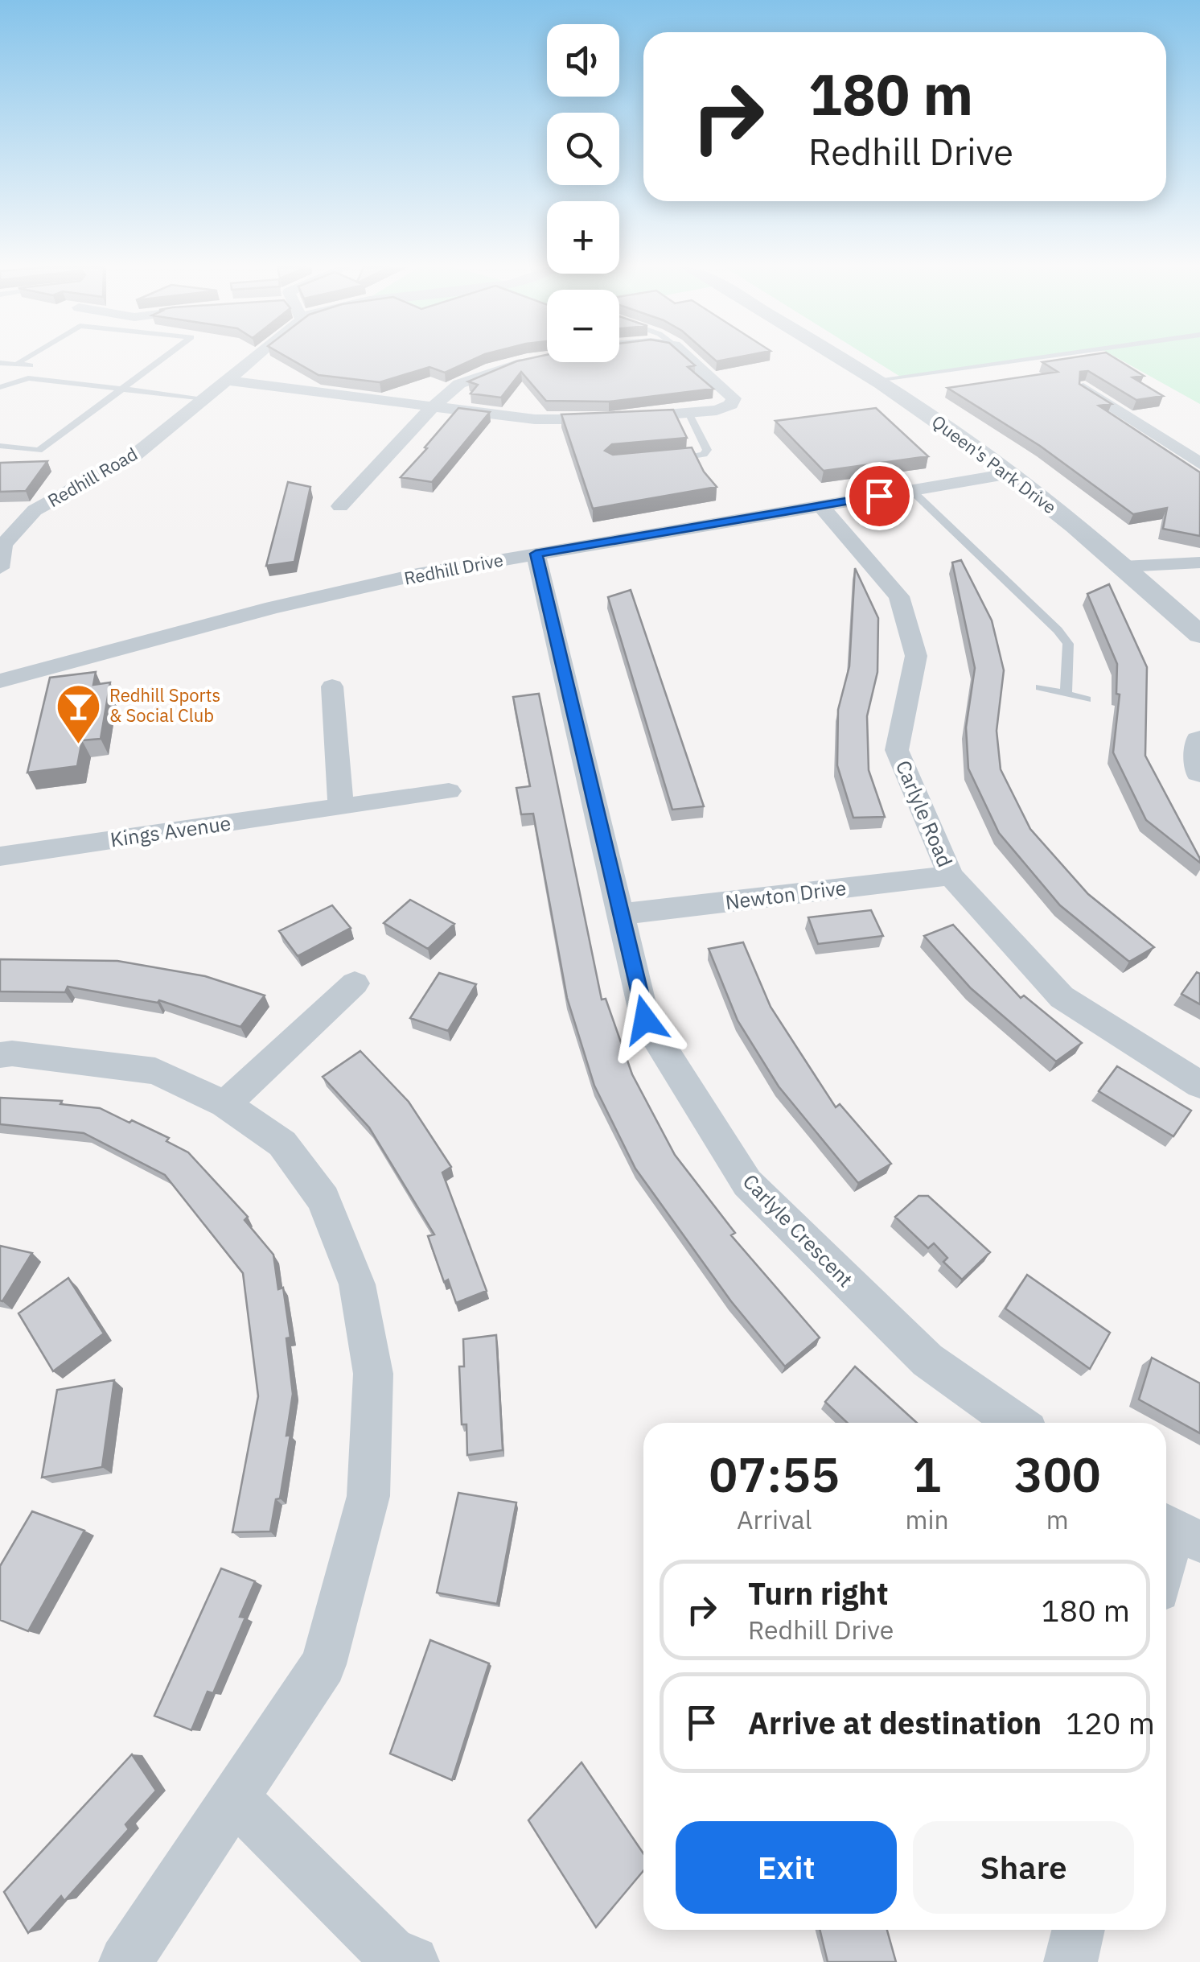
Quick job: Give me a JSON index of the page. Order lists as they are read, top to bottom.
{
  "streets": {
    "street": [
      "Queen's Park Drive",
      "Redhill Road",
      "Redhill Drive",
      "Carlyle Road",
      "Kings Avenue",
      "Newton Drive",
      "Carlyle Crescent"
    ]
  },
  "crossings": [
    ["Queen's Park Drive", "Redhill Drive"],
    ["Redhill Drive", "Carlyle Road"],
    ["Redhill Drive", "Carlyle Crescent"],
    ["Carlyle Road", "Newton Drive"],
    ["Newton Drive", "Carlyle Crescent"]
  ],
  "places": {
    "bar": ["Redhill Sports & Social Club"]
  },
  "page": {
    "map_buttons": ["+", "−"],
    "turn": ["180 m", "Redhill Drive"],
    "eta": [
      "07:55",
      "Arrival",
      "1",
      "min",
      "300",
      "m"
    ],
    "list": [
      {
        "name": "Turn right",
        "note": "Redhill Drive",
        "value": "180 m"
      },
      {
        "name": "Arrive at destination",
        "value": "120 m"
      }
    ],
    "buttons": ["Exit", "Share"]
  }
}
